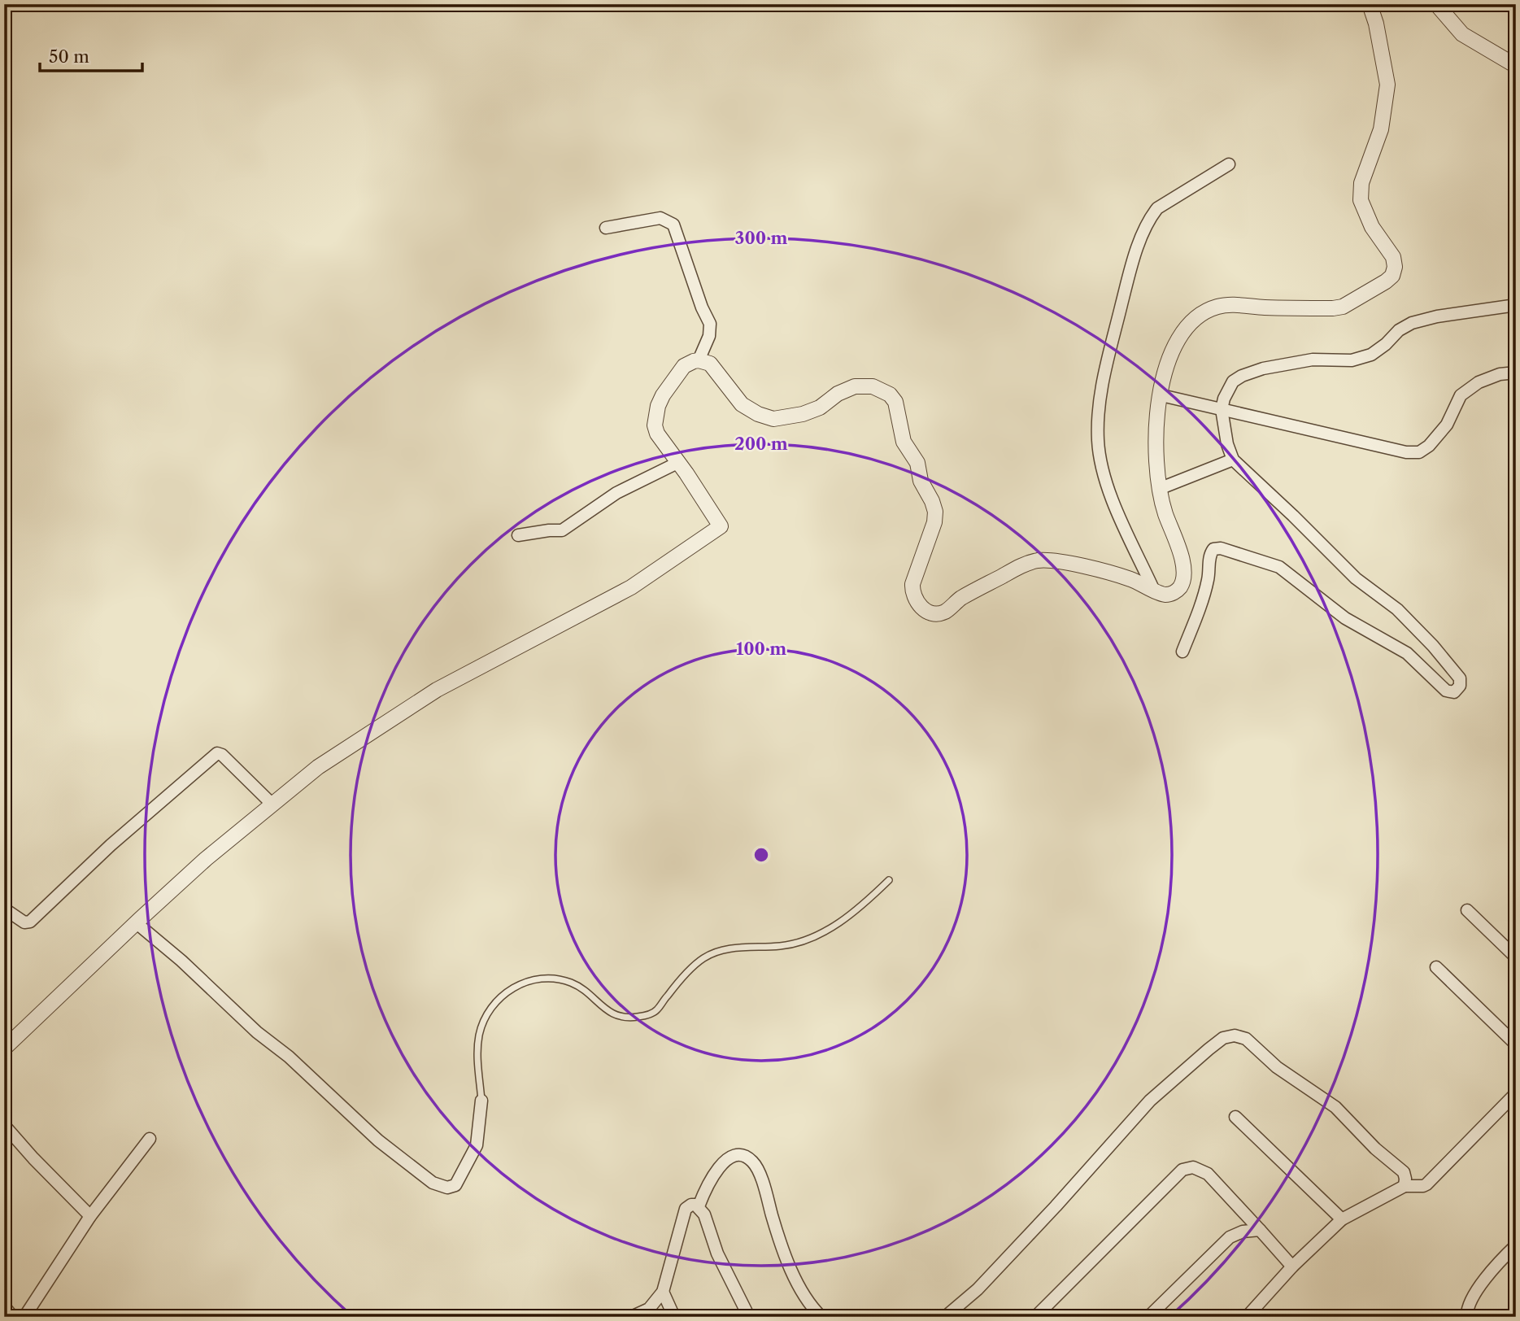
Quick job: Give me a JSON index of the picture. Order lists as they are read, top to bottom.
{
  "scale_bar": "50 m",
  "rings": ["300 m", "200 m", "100 m"]
}
